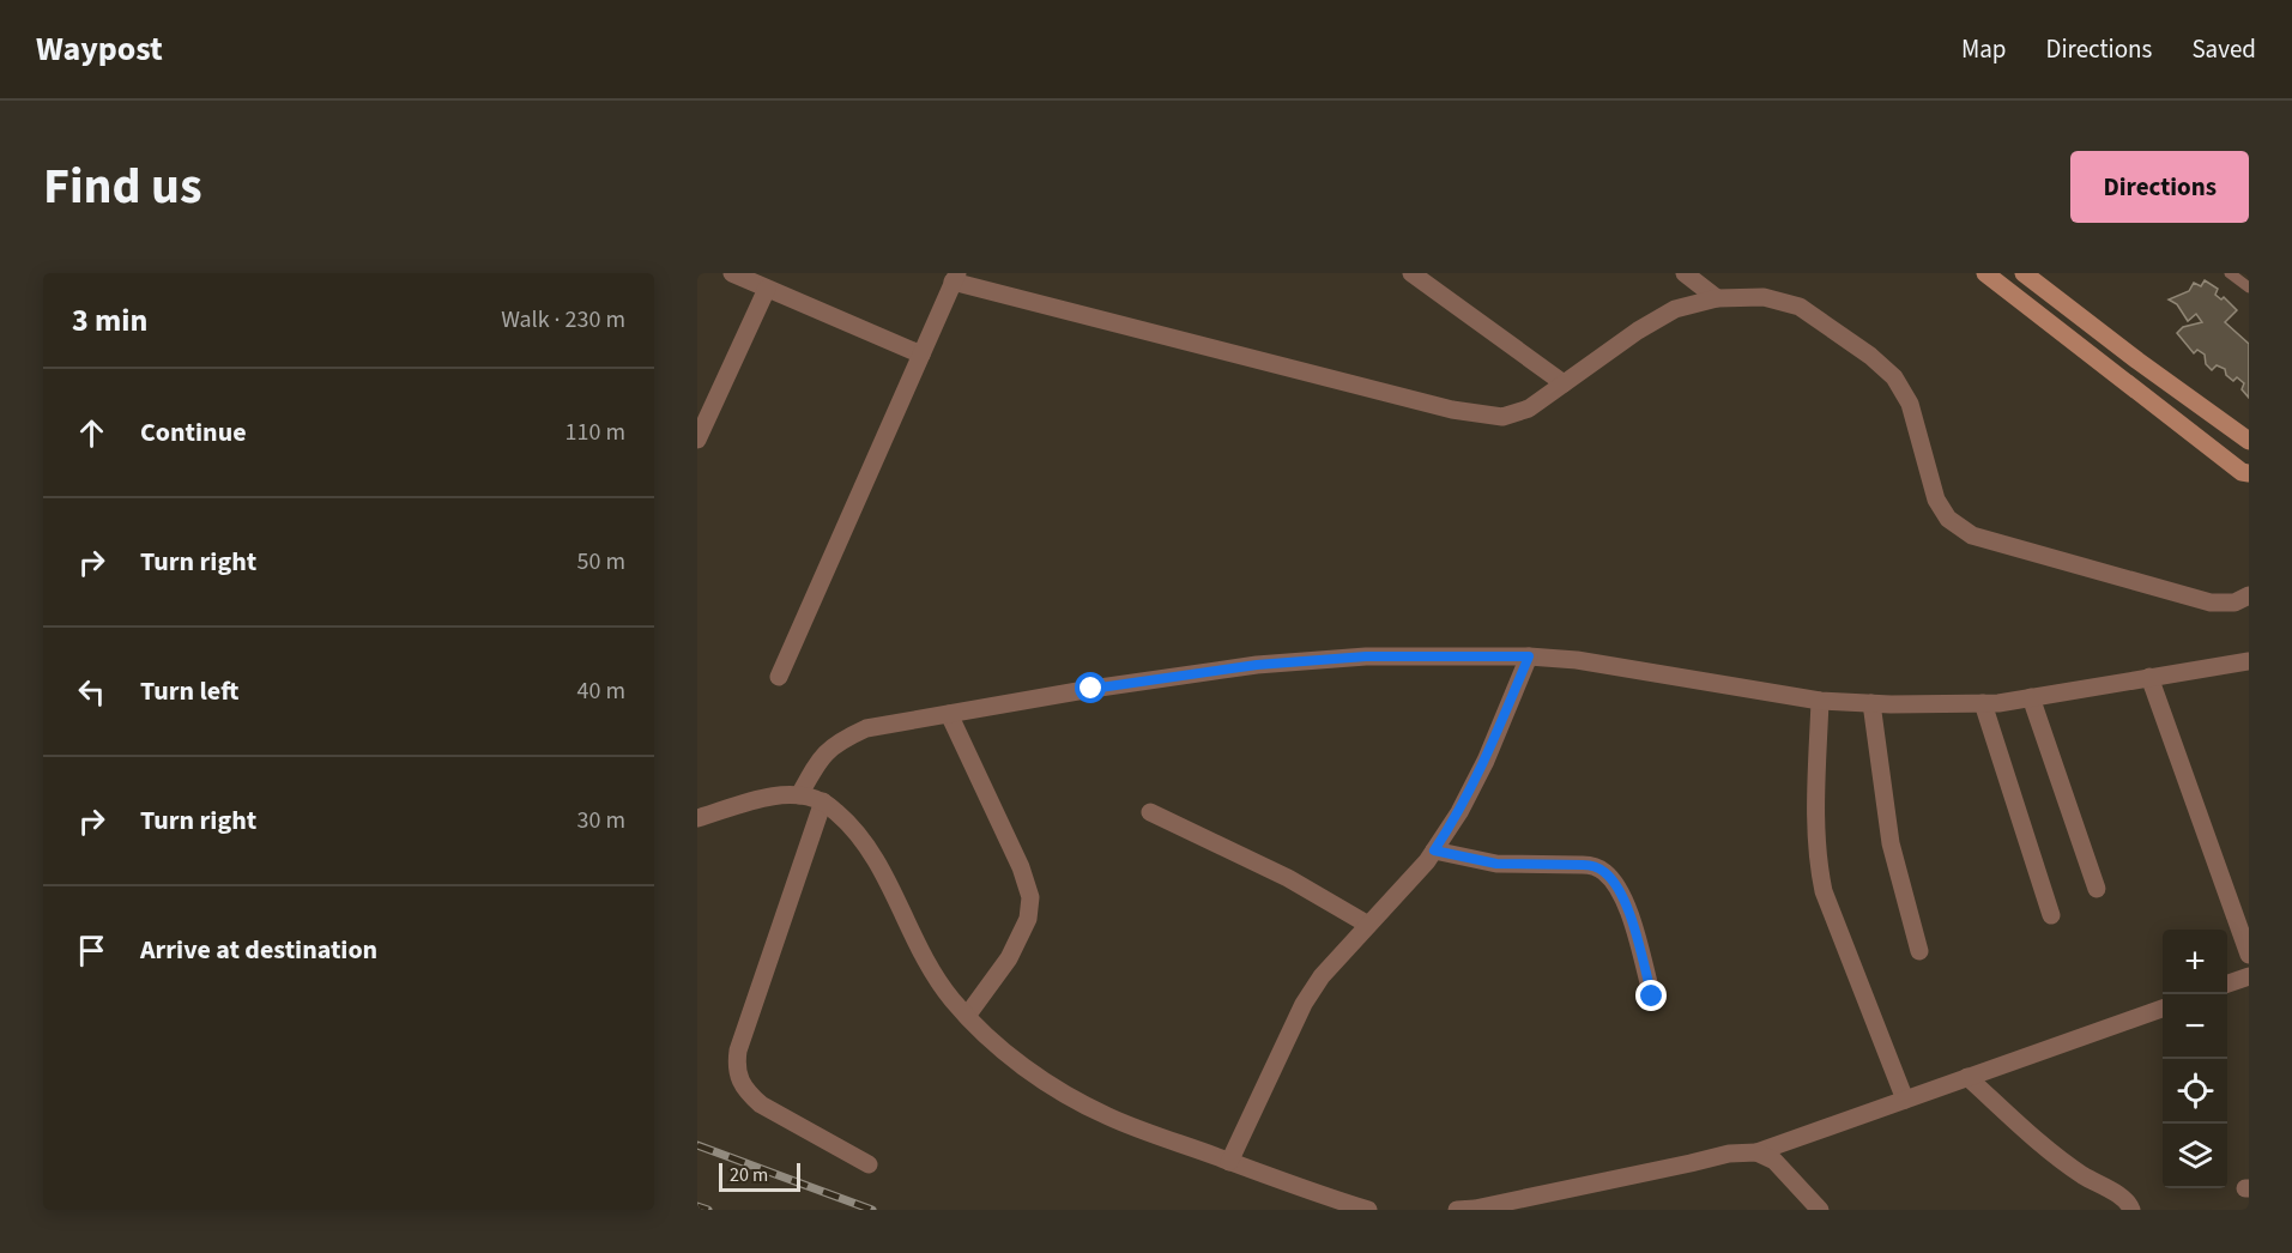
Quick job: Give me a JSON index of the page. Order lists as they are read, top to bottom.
{
  "scale_bar": "20 m",
  "page": {
    "header": "Waypost",
    "nav": ["Map", "Directions", "Saved"],
    "title": "Find us",
    "buttons": "Directions",
    "heading": ["3 min", "Walk · 230 m"],
    "list": [
      ["Continue", "110 m"],
      ["Turn right", "50 m"],
      ["Turn left", "40 m"],
      ["Turn right", "30 m"],
      "Arrive at destination"
    ],
    "map_buttons": ["+", "−"],
    "scale": "20 m"
  }
}
